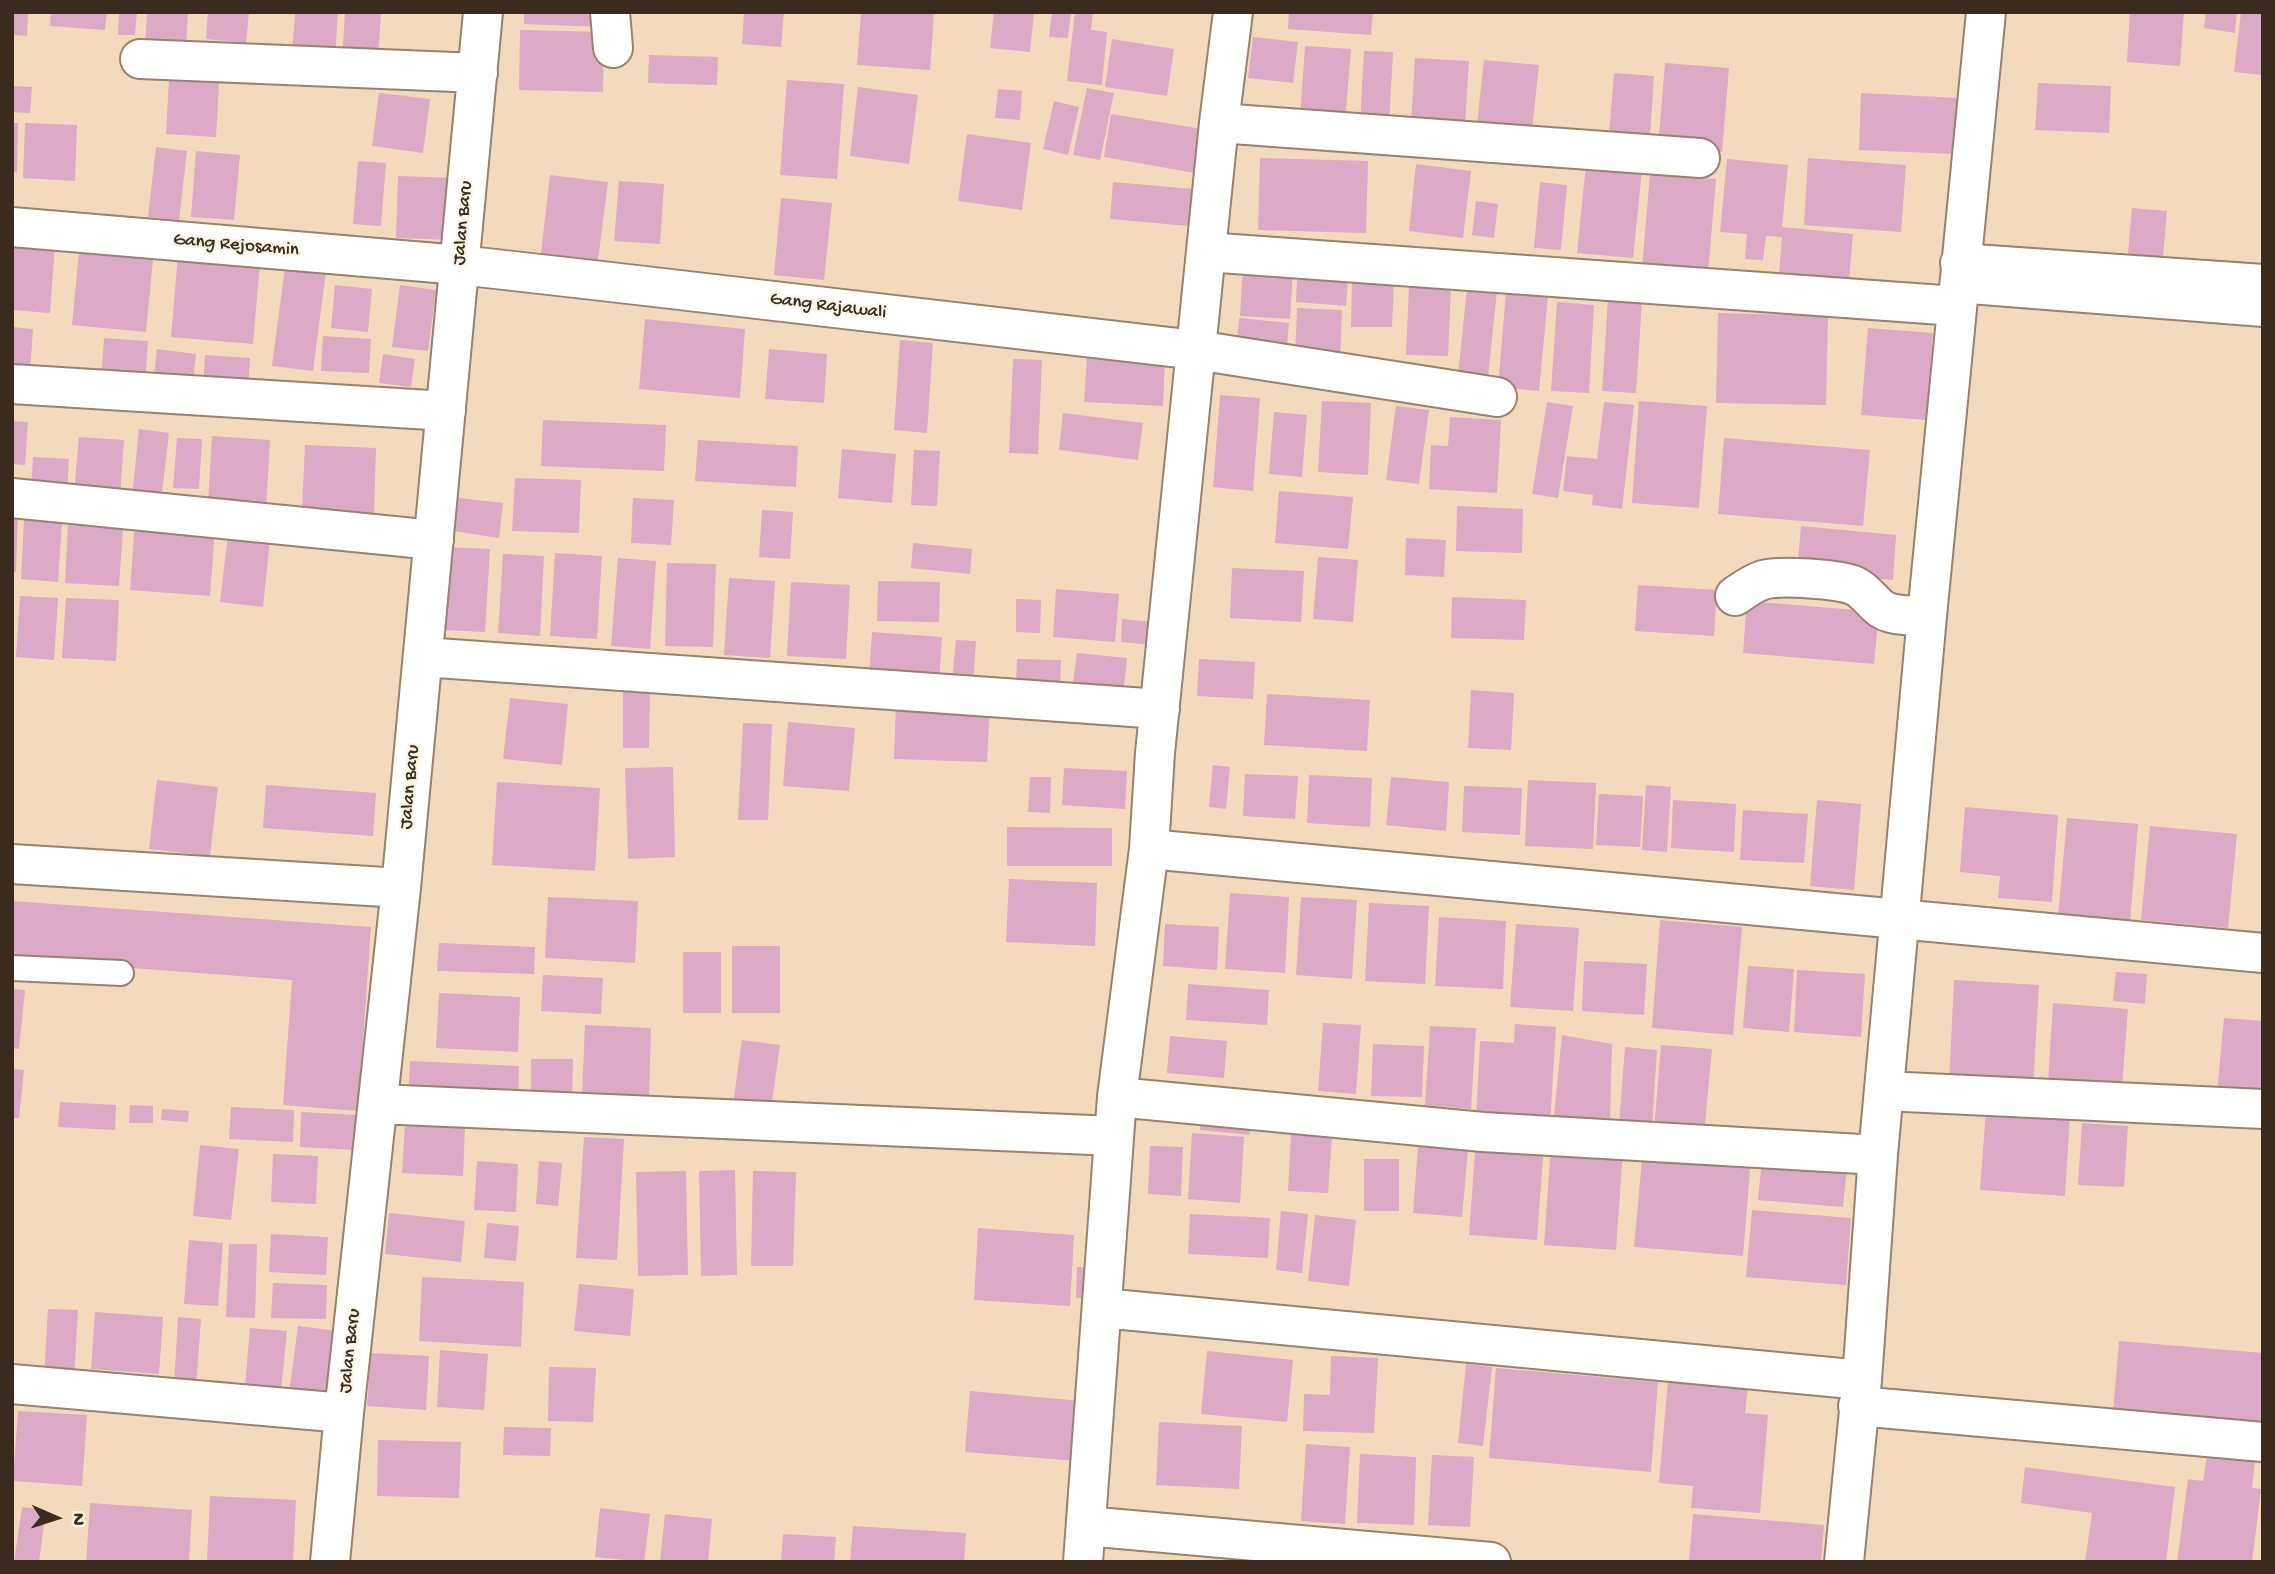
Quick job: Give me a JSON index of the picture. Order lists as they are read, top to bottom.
{
  "streets": {
    "street": ["Jalan Baru", "Gang Rejosamin", "Gang Rajawali"]
  },
  "crossings": [
    ["Jalan Baru", "Gang Rejosamin"],
    ["Jalan Baru", "Gang Rajawali"],
    ["Gang Rejosamin", "Gang Rajawali"]
  ],
  "north": "right"
}
